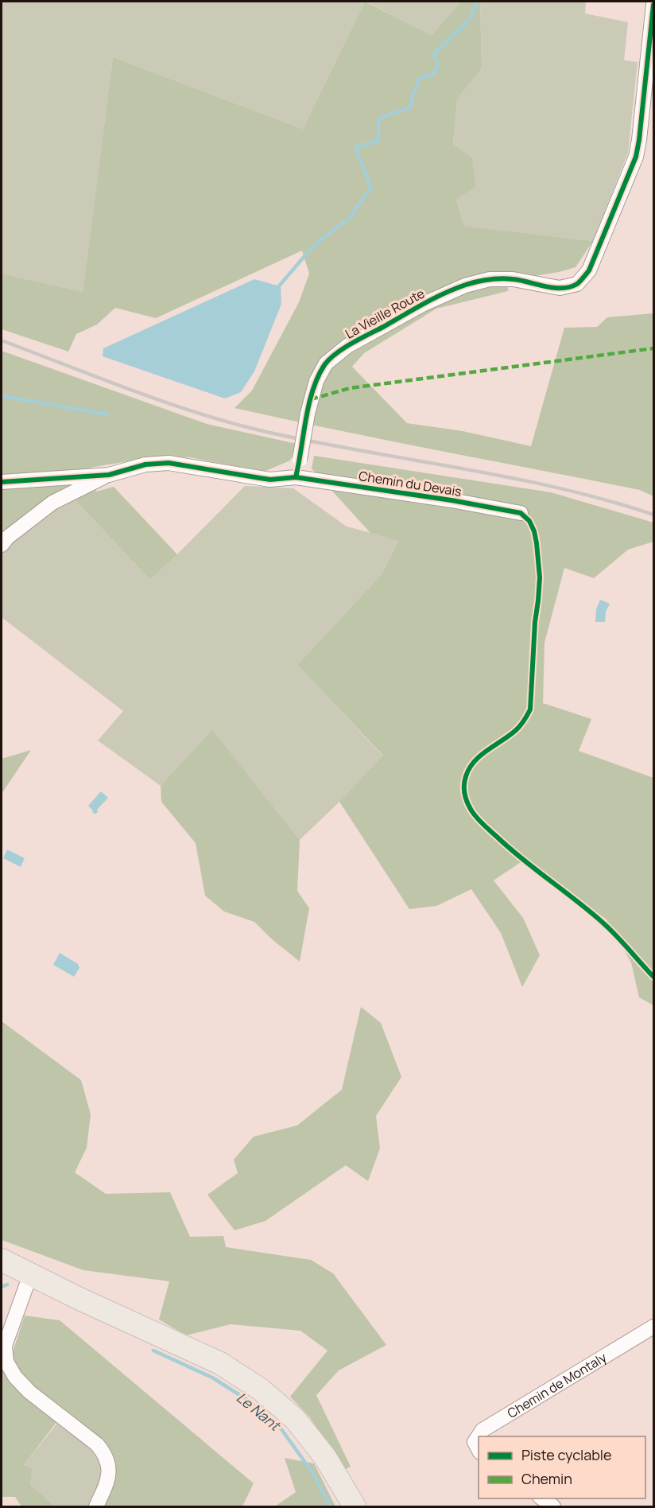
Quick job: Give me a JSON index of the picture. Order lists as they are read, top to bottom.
{
  "streets": {
    "street": ["La Vieille Route", "Chemin du Devais", "Chemin de Montaly"]
  },
  "crossings": [
    ["La Vieille Route", "Chemin du Devais"]
  ],
  "water": ["Le Nant"],
  "legend": ["Piste cyclable", "Chemin"]
}
